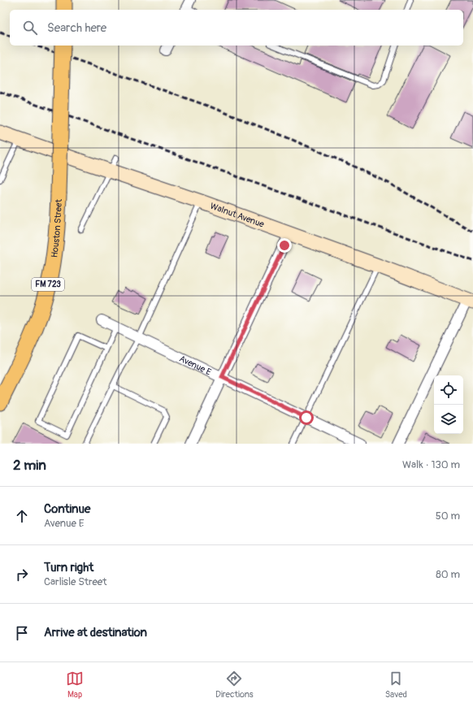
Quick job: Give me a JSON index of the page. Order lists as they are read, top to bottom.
{
  "streets": {
    "main road": ["Houston Street", "FM 723"],
    "street": ["Walnut Avenue", "Avenue E"]
  },
  "page": {
    "search": "Search here",
    "heading": ["2 min", "Walk · 130 m"],
    "list": [
      ["Continue", "Avenue E", "50 m"],
      ["Turn right", "Carlisle Street", "80 m"],
      "Arrive at destination"
    ],
    "nav": ["Map", "Directions", "Saved"]
  }
}
